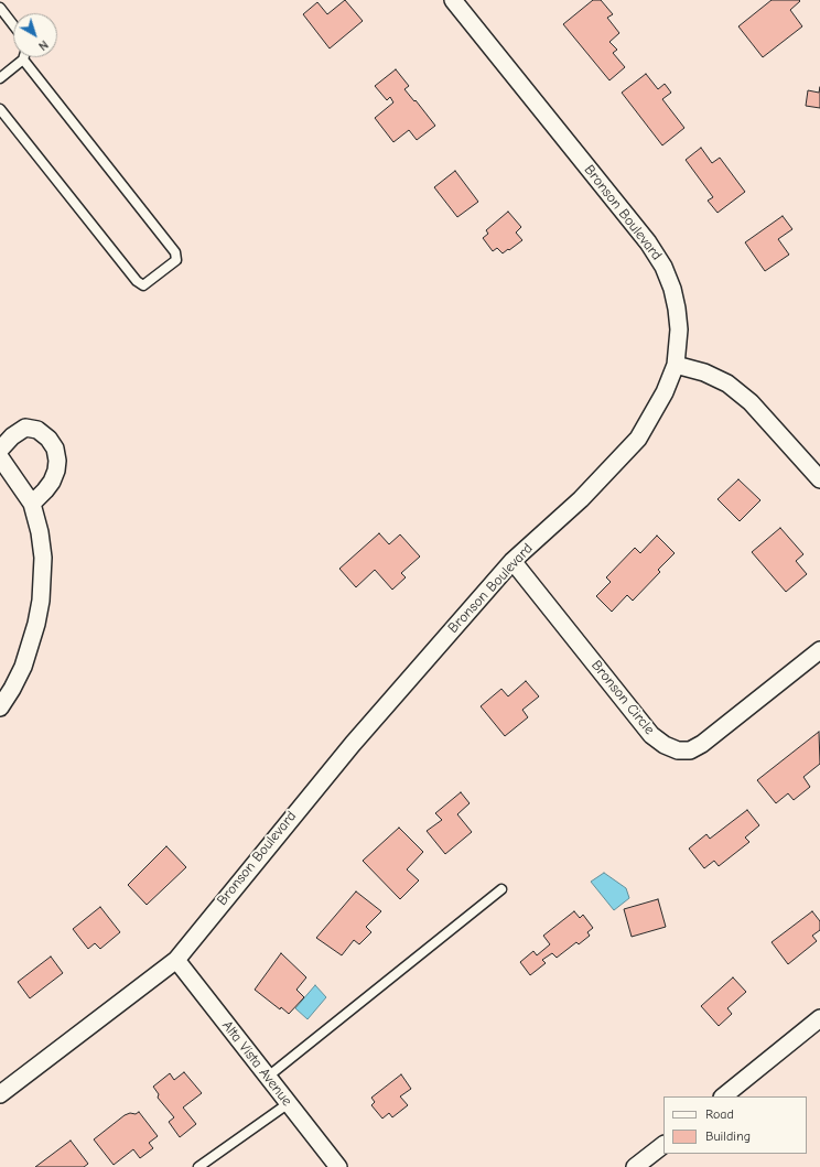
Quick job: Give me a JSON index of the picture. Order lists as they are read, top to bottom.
{
  "streets": {
    "street": ["Bronson Boulevard", "Bronson Circle", "Alta Vista Avenue"]
  },
  "crossings": [
    ["Bronson Boulevard", "Bronson Circle"],
    ["Bronson Boulevard", "Alta Vista Avenue"]
  ],
  "legend": ["Road", "Building"],
  "north": "bottom right"
}
